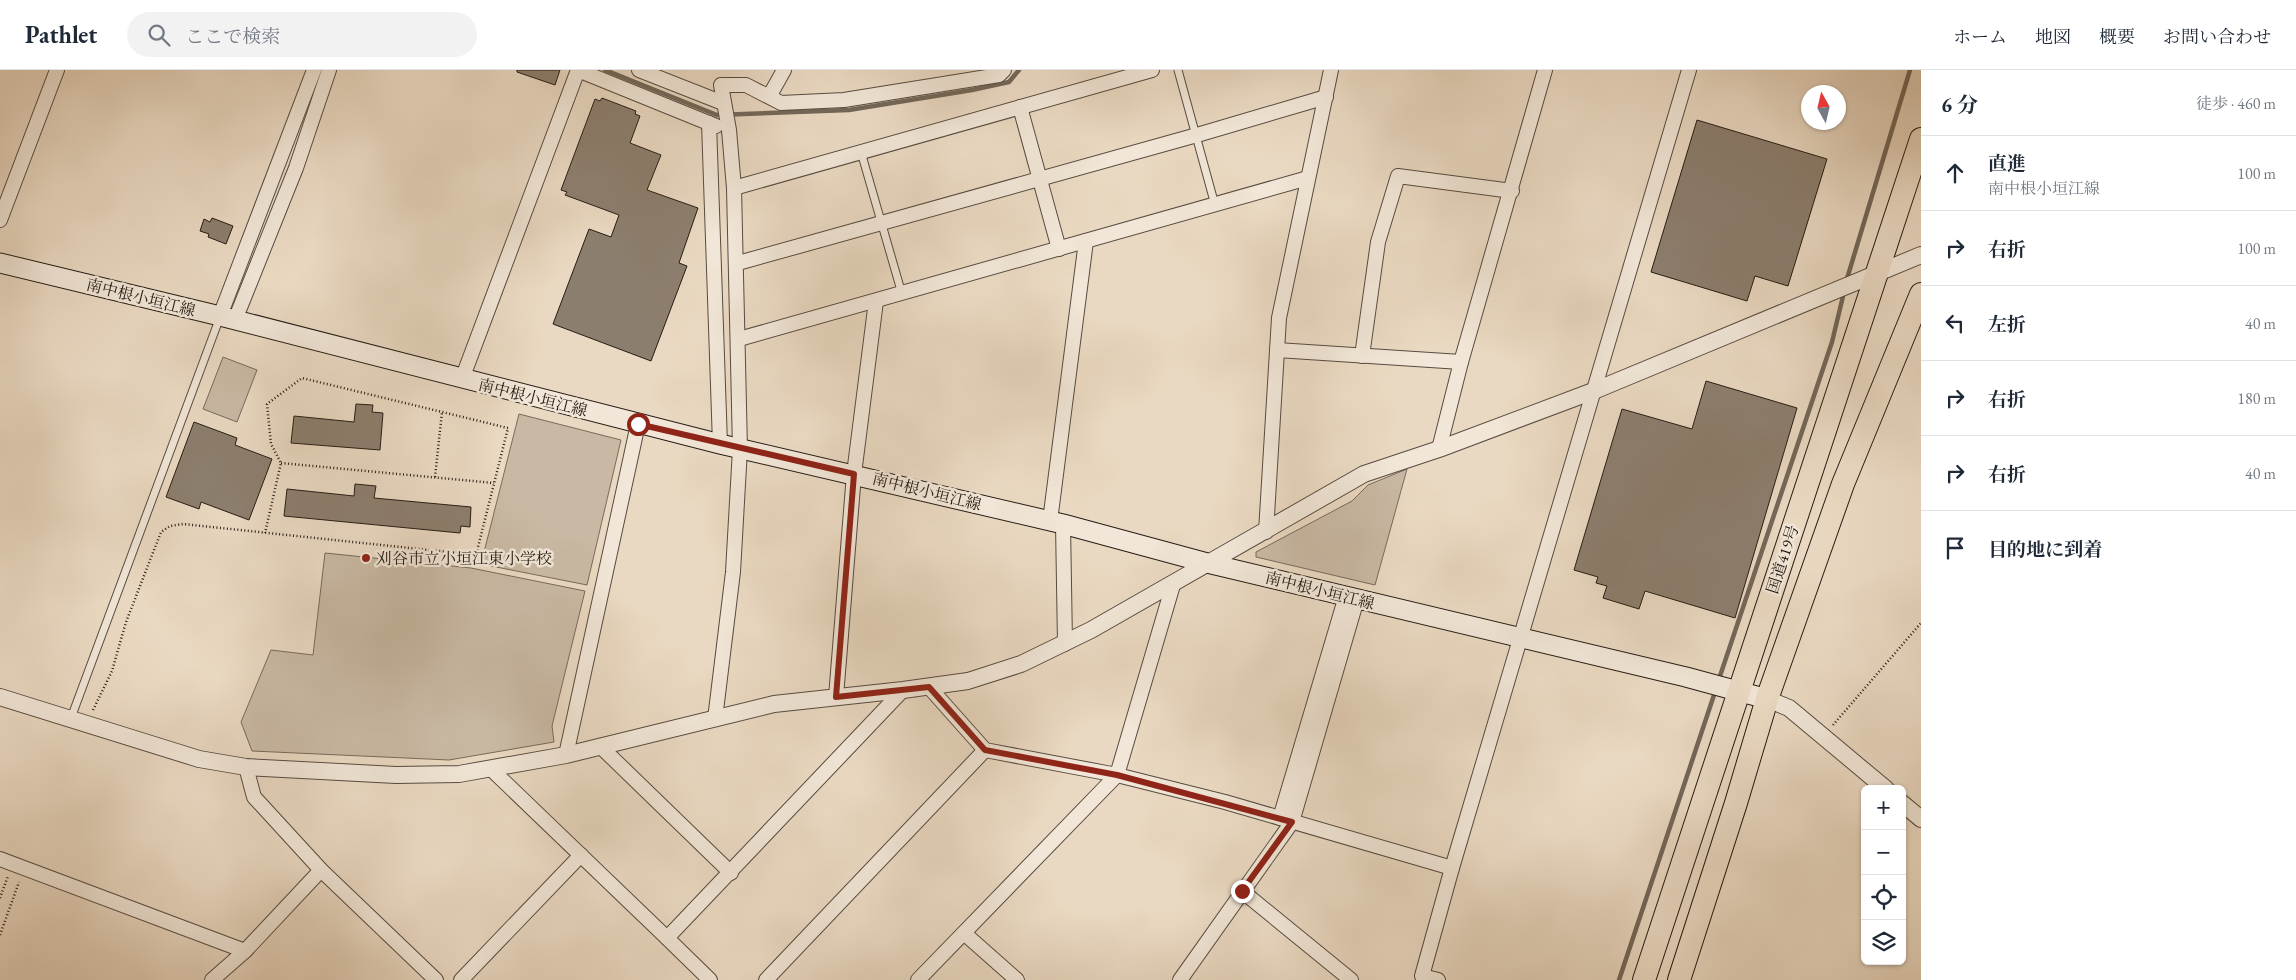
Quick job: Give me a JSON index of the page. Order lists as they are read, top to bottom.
{
  "streets": {
    "highway": ["国道419号"],
    "main road": ["南中根小垣江線"]
  },
  "crossings": [
    ["南中根小垣江線", "国道419号"]
  ],
  "places": ["刈谷市立小垣江東小学校"],
  "north": "top",
  "page": {
    "header": "Pathlet",
    "search": "ここで検索",
    "nav": [
      "ホーム",
      "地図",
      "概要",
      "お問い合わせ"
    ],
    "heading": ["6 分", "徒歩 · 460 m"],
    "list": [
      ["直進", "南中根小垣江線", "100 m"],
      ["右折", "100 m"],
      ["左折", "40 m"],
      ["右折", "180 m"],
      ["右折", "40 m"],
      "目的地に到着"
    ],
    "map_buttons": ["+", "−"]
  }
}
